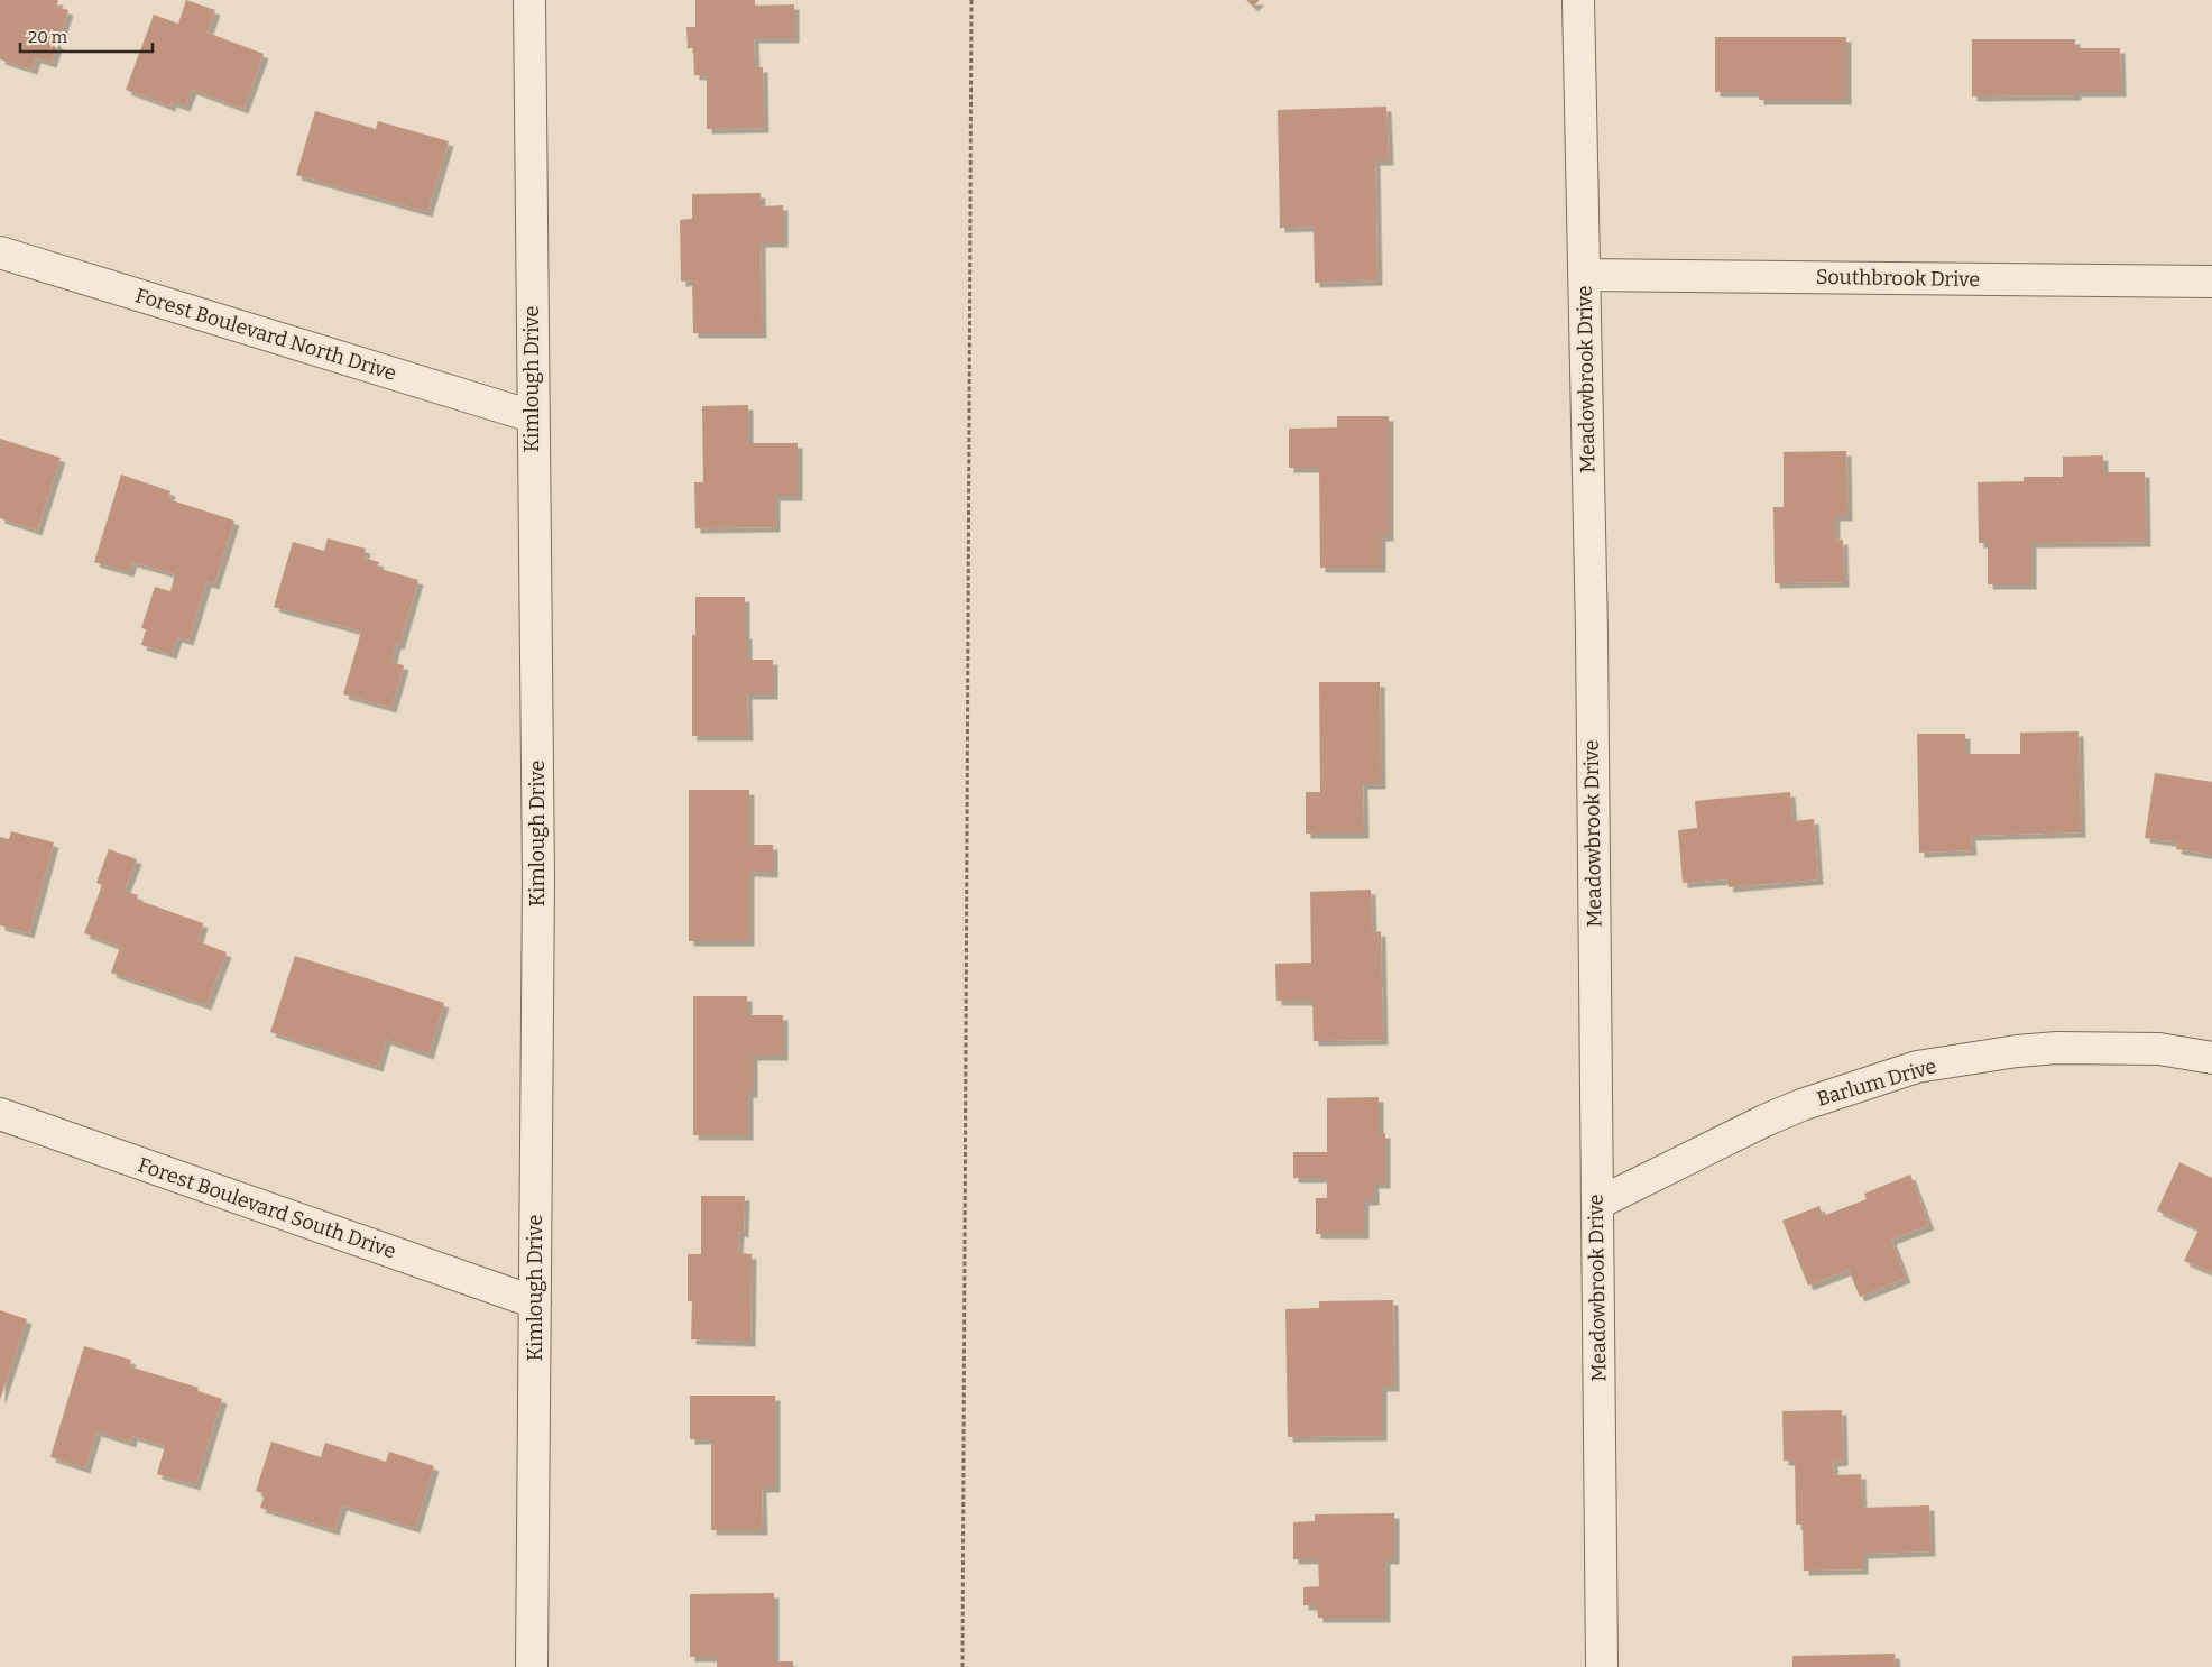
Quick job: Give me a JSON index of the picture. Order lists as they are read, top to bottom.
{
  "streets": {
    "street": [
      "Southbrook Drive",
      "Forest Boulevard North Drive",
      "Kimlough Drive",
      "Meadowbrook Drive",
      "Barlum Drive",
      "Forest Boulevard South Drive"
    ]
  },
  "crossings": [
    ["Southbrook Drive", "Meadowbrook Drive"],
    ["Forest Boulevard North Drive", "Kimlough Drive"],
    ["Kimlough Drive", "Forest Boulevard South Drive"],
    ["Meadowbrook Drive", "Barlum Drive"]
  ],
  "scale_bar": "20 m"
}
